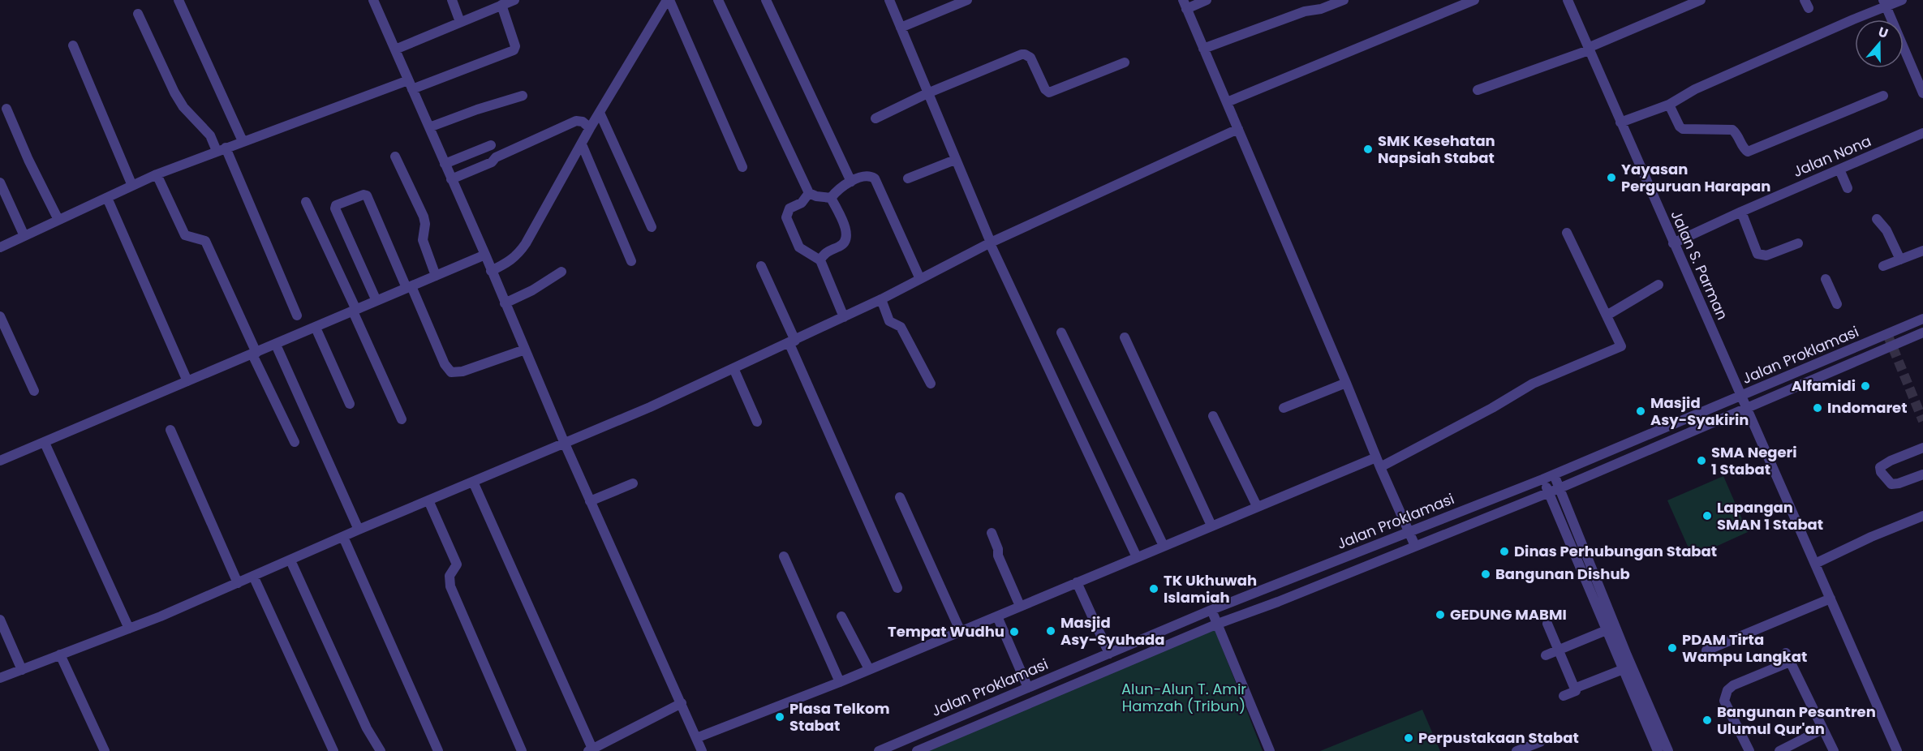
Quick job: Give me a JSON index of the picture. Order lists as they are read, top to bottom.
{
  "streets": {
    "street": ["Jalan Nona", "Jalan S. Parman", "Jalan Proklamasi"]
  },
  "crossings": [
    ["Jalan Nona", "Jalan S. Parman"],
    ["Jalan S. Parman", "Jalan Proklamasi"]
  ],
  "parks": ["Alun-Alun T. Amir Hamzah (Tribun)"],
  "places": [
    "SMK Kesehatan Napsiah Stabat",
    "Yayasan Perguruan Harapan",
    "Alfamidi",
    "Indomaret",
    "Masjid Asy-Syakirin",
    "SMA Negeri 1 Stabat",
    "Lapangan SMAN 1 Stabat",
    "Dinas Perhubungan Stabat",
    "Bangunan Dishub",
    "TK Ukhuwah Islamiah",
    "GEDUNG MABMI",
    "Masjid Asy-Syuhada",
    "Tempat Wudhu",
    "PDAM Tirta Wampu Langkat",
    "Plasa Telkom Stabat",
    "Bangunan Pesantren Ulumul Qur'an",
    "Perpustakaan Stabat"
  ],
  "north": "top"
}
